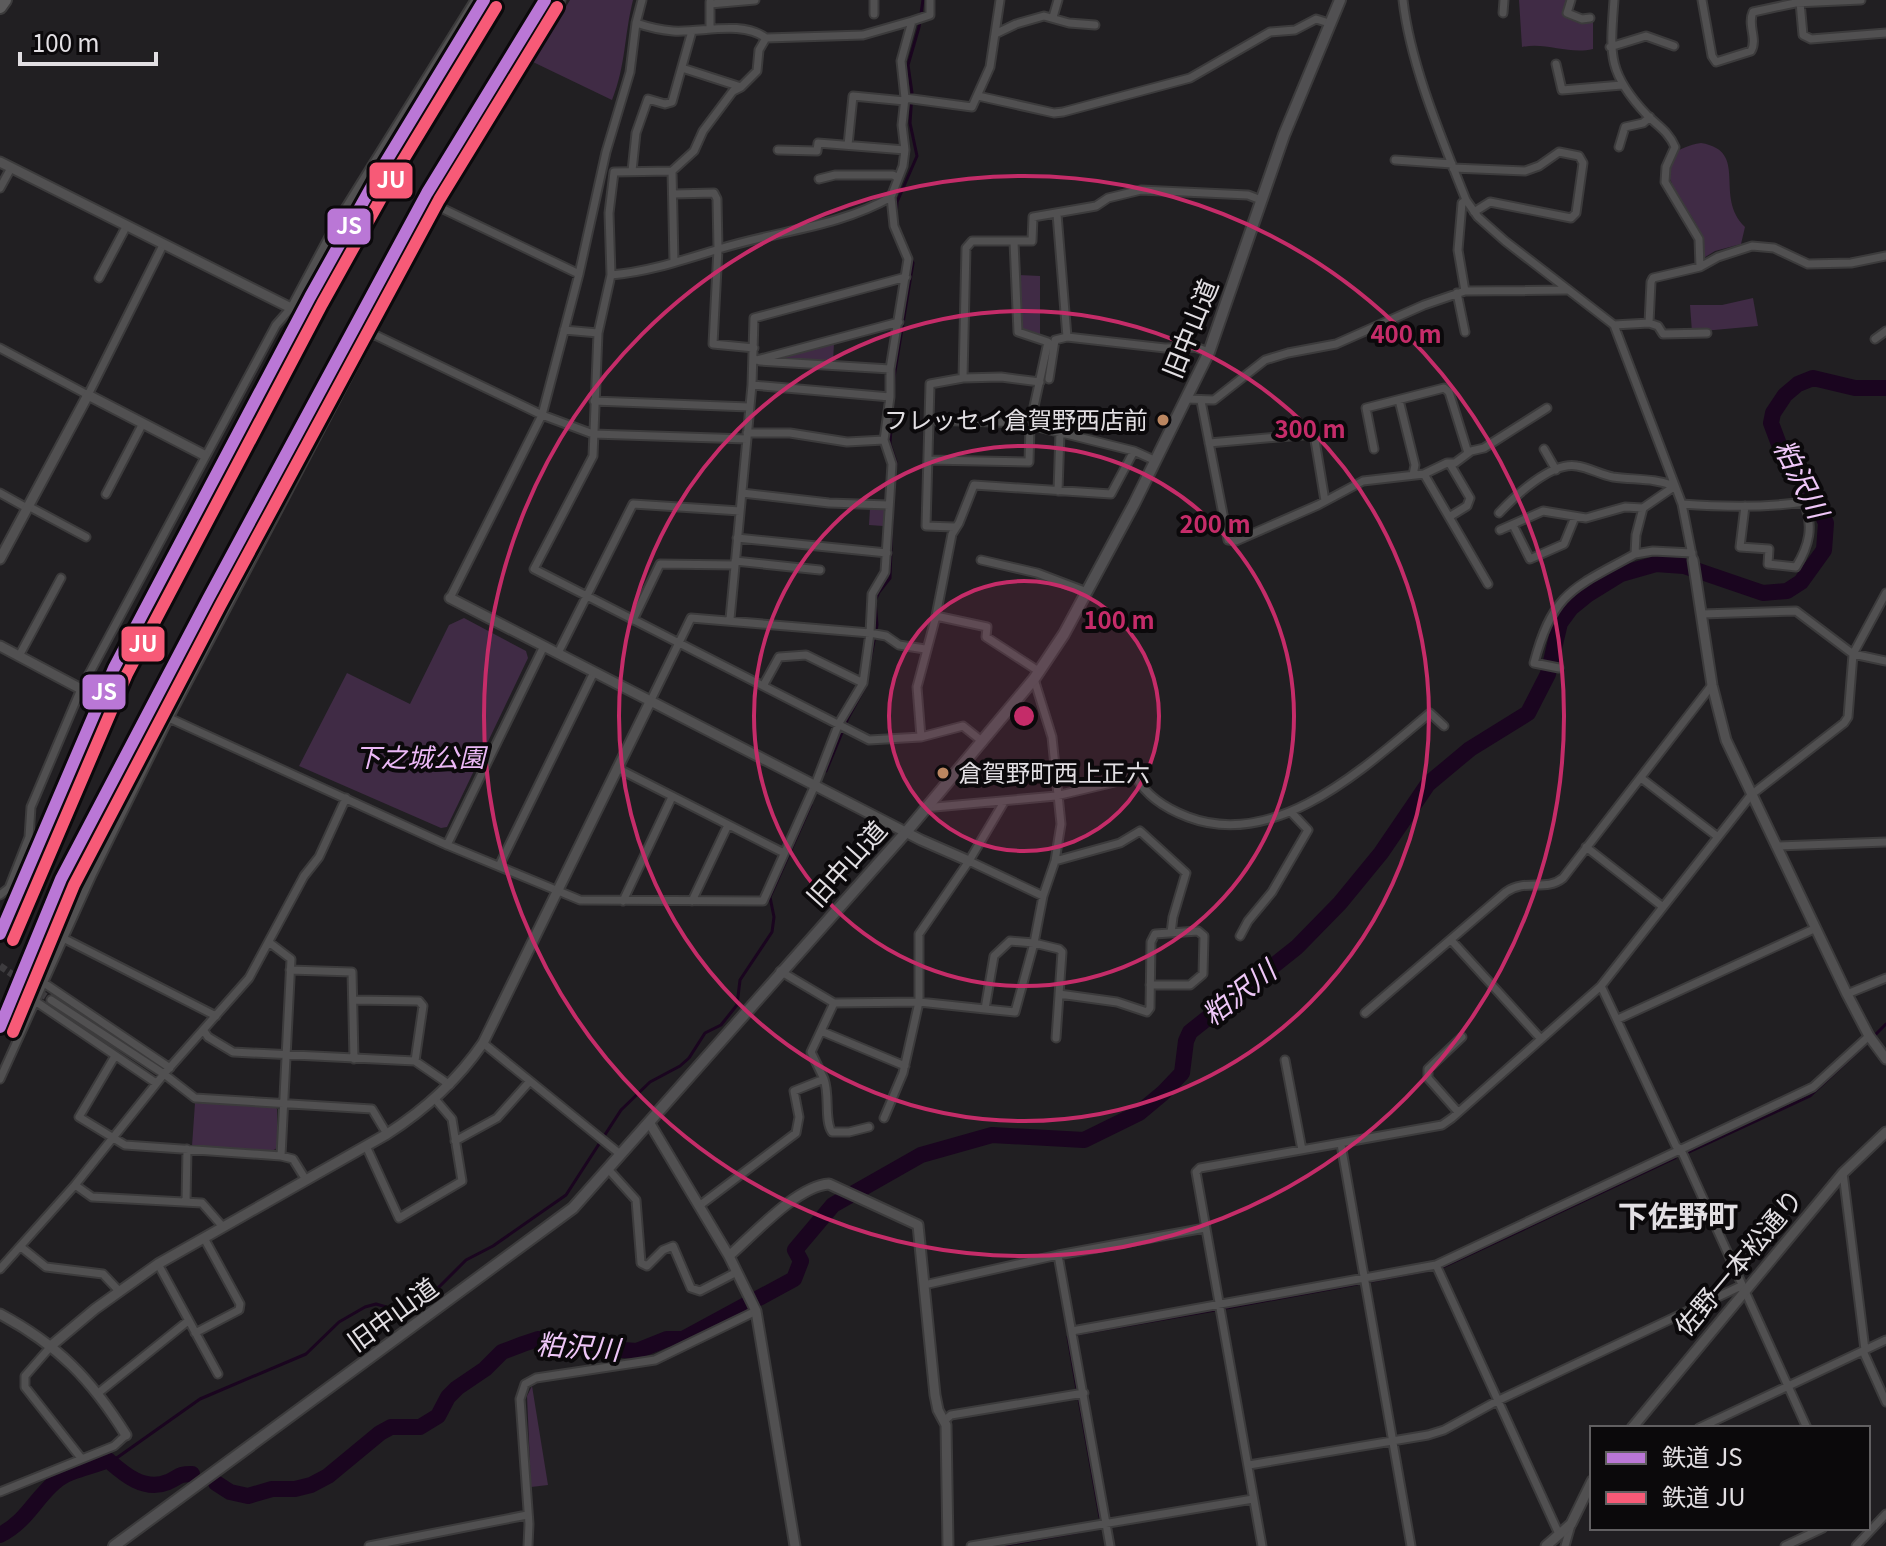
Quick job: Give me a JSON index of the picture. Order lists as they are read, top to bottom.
{
  "streets": {
    "main road": ["旧中山道"],
    "street": ["佐野一本松通り"]
  },
  "districts": ["下佐野町"],
  "water": ["粕沢川"],
  "parks": ["下之城公園"],
  "places": ["フレッセイ倉賀野西店前", "倉賀野町西上正六"],
  "lines": ["rail line JS", "rail line JU"],
  "legend": ["鉄道 JS", "鉄道 JU"],
  "scale_bar": "100 m",
  "rings": [
    "400 m",
    "300 m",
    "200 m",
    "100 m"
  ]
}
